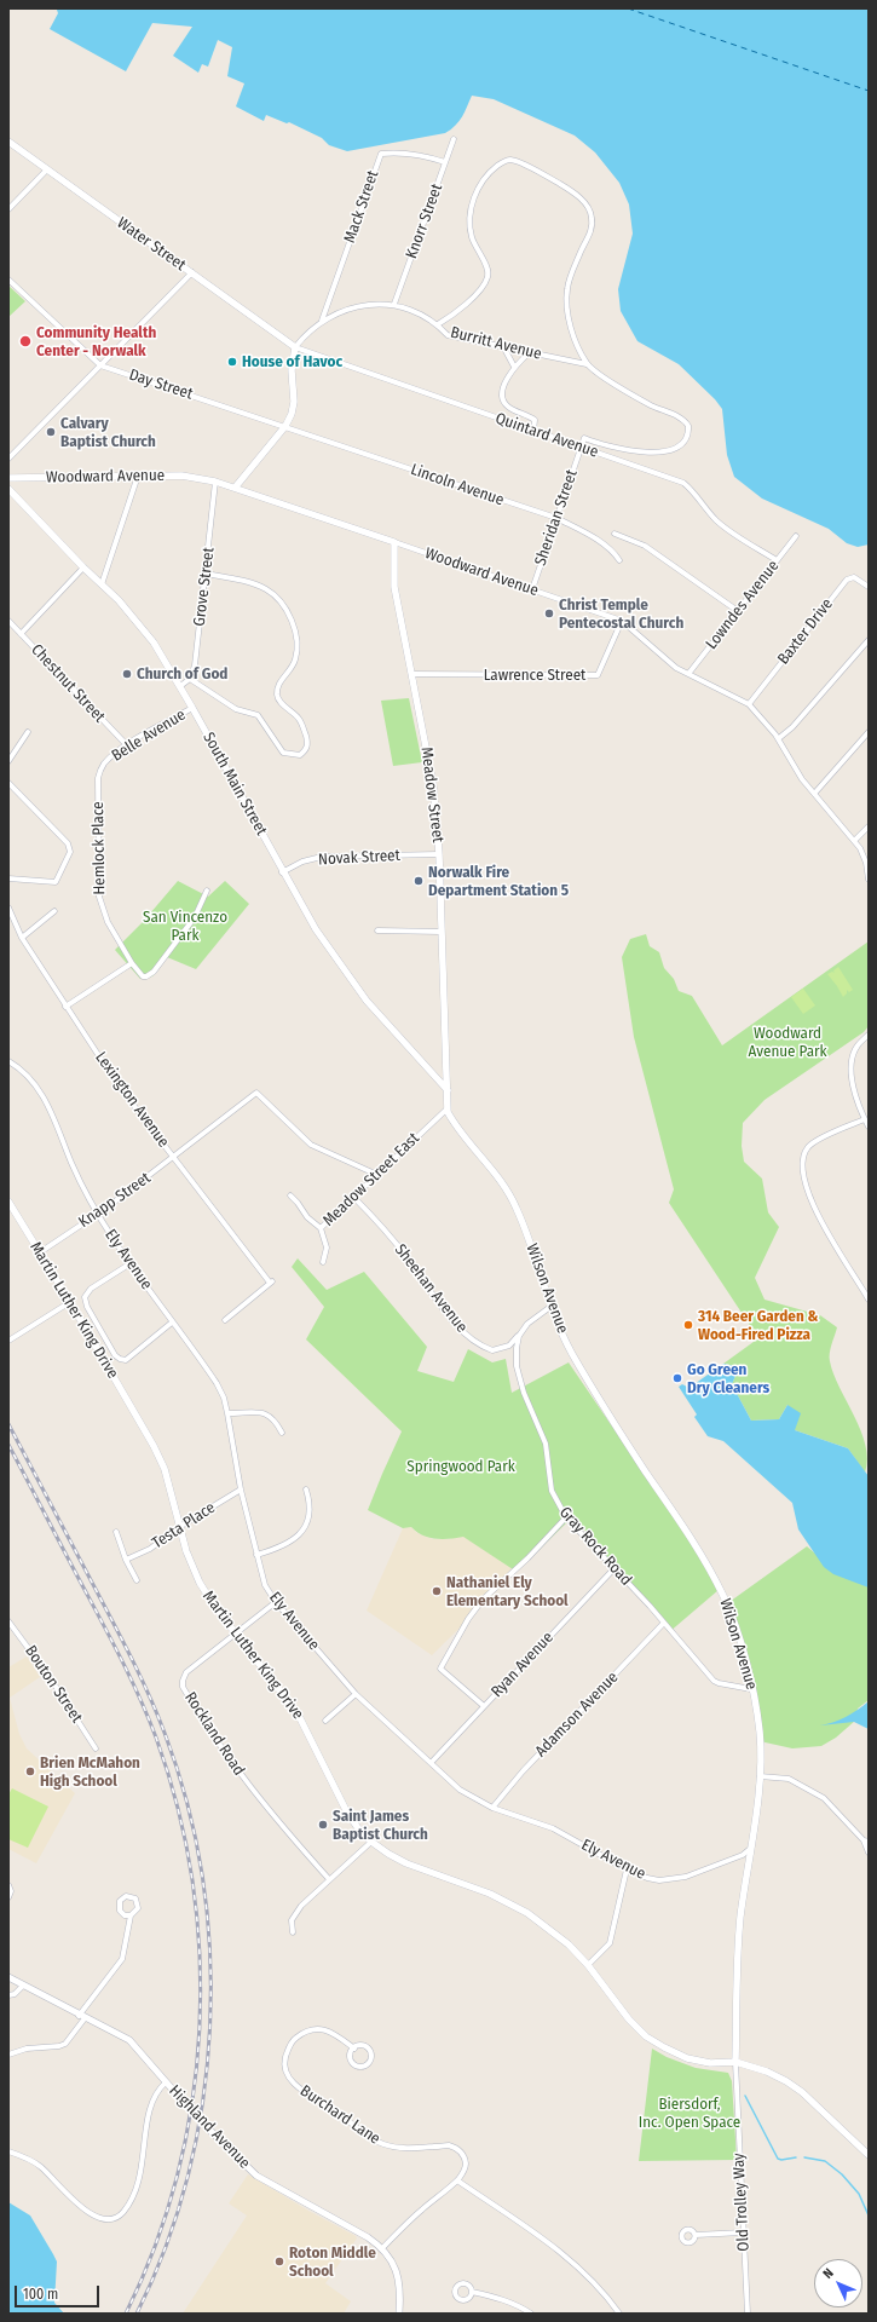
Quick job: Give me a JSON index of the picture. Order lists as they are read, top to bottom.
{
  "streets": {
    "main road": [
      "Water Street",
      "Woodward Avenue",
      "South Main Street",
      "Meadow Street",
      "Wilson Avenue",
      "Martin Luther King Drive"
    ],
    "street": [
      "Mack Street",
      "Knorr Street",
      "Burritt Avenue",
      "Day Street",
      "Quintard Avenue",
      "Lincoln Avenue",
      "Sheridan Street",
      "Grove Street",
      "Lowndes Avenue",
      "Baxter Drive",
      "Lawrence Street",
      "Chestnut Street",
      "Belle Avenue",
      "Hemlock Place",
      "Novak Street",
      "Lexington Avenue",
      "Meadow Street East",
      "Knapp Street",
      "Ely Avenue",
      "Sheehan Avenue",
      "Testa Place",
      "Gray Rock Road",
      "Ryan Avenue",
      "Bouton Street",
      "Adamson Avenue",
      "Rockland Road",
      "Burchard Lane",
      "Highland Avenue",
      "Old Trolley Way"
    ]
  },
  "crossings": [
    ["Mack Street", "Knorr Street"],
    ["Knorr Street", "Burritt Avenue"],
    ["Water Street", "Quintard Avenue"],
    ["Day Street", "Lincoln Avenue"],
    ["Quintard Avenue", "Sheridan Street"],
    ["Quintard Avenue", "Lowndes Avenue"],
    ["Woodward Avenue", "Sheridan Street"],
    ["Woodward Avenue", "Grove Street"],
    ["Woodward Avenue", "Lowndes Avenue"],
    ["Woodward Avenue", "Baxter Drive"],
    ["Woodward Avenue", "Lawrence Street"],
    ["Woodward Avenue", "Meadow Street"],
    ["Lincoln Avenue", "Sheridan Street"],
    ["Lawrence Street", "Meadow Street"],
    ["Chestnut Street", "Belle Avenue"],
    ["Belle Avenue", "South Main Street"],
    ["Belle Avenue", "Hemlock Place"],
    ["South Main Street", "Meadow Street"],
    ["South Main Street", "Novak Street"],
    ["Meadow Street", "Novak Street"],
    ["Meadow Street", "Meadow Street East"],
    ["Meadow Street", "Wilson Avenue"],
    ["Lexington Avenue", "Knapp Street"],
    ["Meadow Street East", "Knapp Street"],
    ["Meadow Street East", "Sheehan Avenue"],
    ["Meadow Street East", "Wilson Avenue"],
    ["Knapp Street", "Ely Avenue"],
    ["Knapp Street", "Martin Luther King Drive"],
    ["Ely Avenue", "Wilson Avenue"],
    ["Ely Avenue", "Testa Place"],
    ["Ely Avenue", "Ryan Avenue"],
    ["Ely Avenue", "Adamson Avenue"],
    ["Ely Avenue", "Rockland Road"],
    ["Sheehan Avenue", "Gray Rock Road"],
    ["Wilson Avenue", "Martin Luther King Drive"],
    ["Wilson Avenue", "Gray Rock Road"],
    ["Wilson Avenue", "Old Trolley Way"],
    ["Martin Luther King Drive", "Testa Place"],
    ["Martin Luther King Drive", "Rockland Road"],
    ["Martin Luther King Drive", "Old Trolley Way"],
    ["Gray Rock Road", "Ryan Avenue"],
    ["Gray Rock Road", "Adamson Avenue"]
  ],
  "parks": [
    "San Vincenzo Park",
    "Woodward Avenue Park",
    "Springwood Park",
    "Biersdorf, Inc. Open Space"
  ],
  "places": [
    "Community Health Center - Norwalk",
    "House of Havoc",
    "Calvary Baptist Church",
    "Christ Temple Pentecostal Church",
    "Church of God",
    "Norwalk Fire Department Station 5",
    "314 Beer Garden & Wood-Fired Pizza",
    "Go Green Dry Cleaners",
    "Nathaniel Ely Elementary School",
    "Brien McMahon High School",
    "Saint James Baptist Church",
    "Roton Middle School"
  ],
  "scale_bar": "100 m",
  "north": "top left"
}
